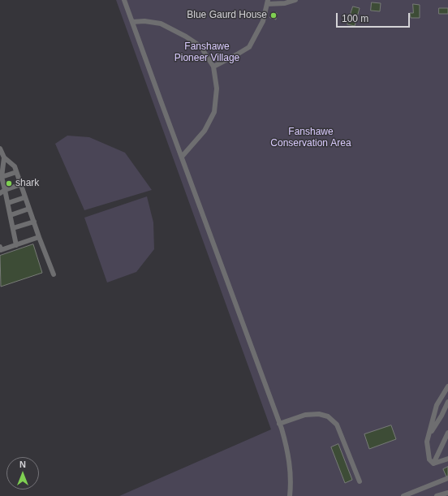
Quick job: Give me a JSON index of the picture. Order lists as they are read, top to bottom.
{
  "parks": ["Fanshawe Pioneer Village", "Fanshawe Conservation Area"],
  "places": ["Blue Gaurd House", "shark"],
  "scale_bar": "100 m",
  "north": "top"
}
